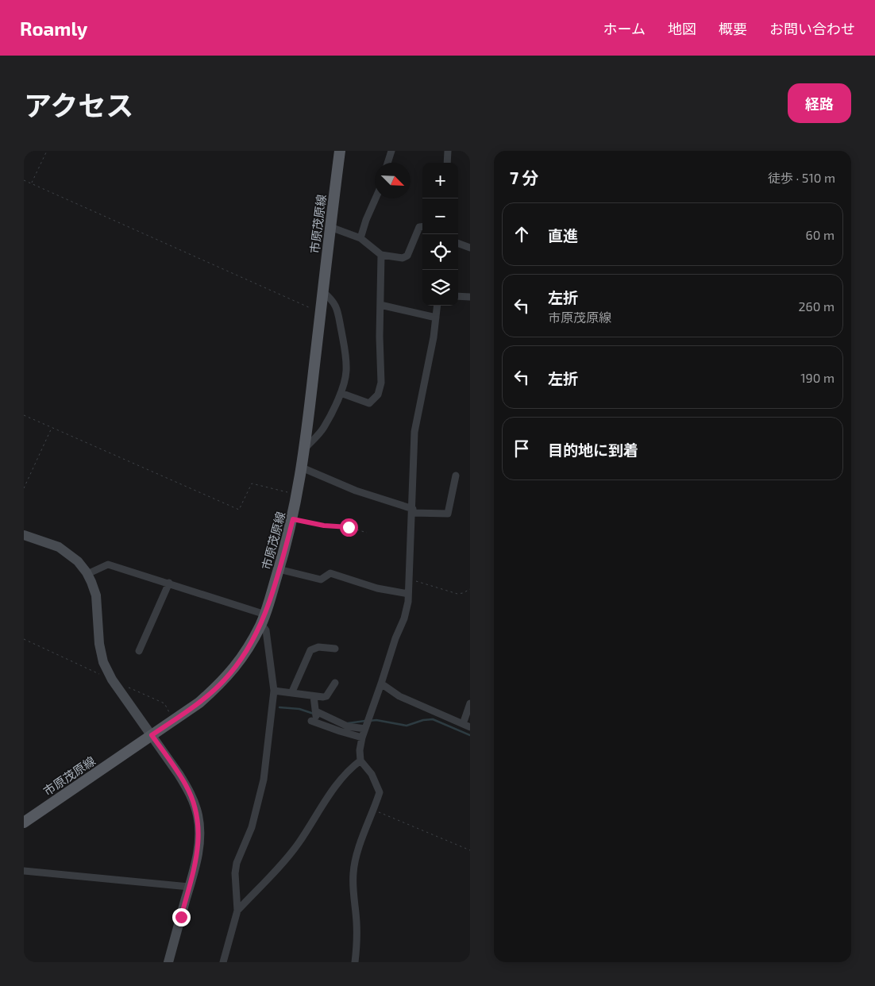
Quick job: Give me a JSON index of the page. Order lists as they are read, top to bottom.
{
  "streets": {
    "main road": ["市原茂原線"]
  },
  "north": "bottom right",
  "page": {
    "header": "Roamly",
    "nav": [
      "ホーム",
      "地図",
      "概要",
      "お問い合わせ"
    ],
    "title": "アクセス",
    "buttons": "経路",
    "heading": ["7 分", "徒歩 · 510 m"],
    "map_buttons": ["+", "−"],
    "list": [
      ["直進", "60 m"],
      ["左折", "市原茂原線", "260 m"],
      ["左折", "190 m"],
      "目的地に到着"
    ]
  }
}
